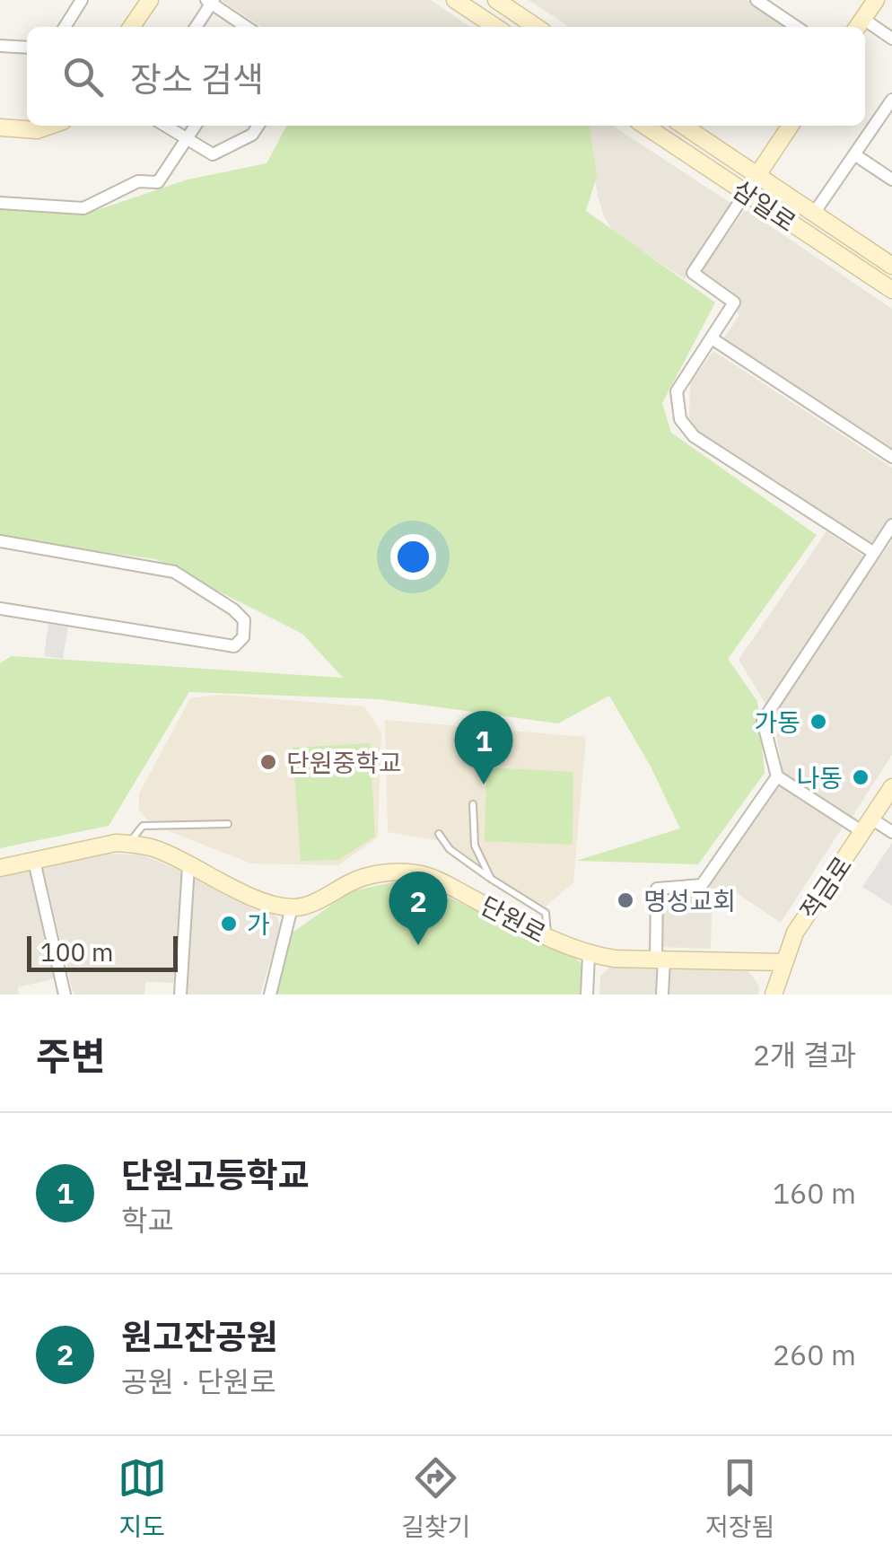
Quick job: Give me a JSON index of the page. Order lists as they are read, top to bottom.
{
  "streets": {
    "street": ["삼일로", "적금로", "단원로"]
  },
  "crossings": [
    ["적금로", "단원로"]
  ],
  "places": [
    "가동",
    "단원중학교",
    "나동",
    "명성교회",
    "가"
  ],
  "scale_bar": "100 m",
  "page": {
    "search": "장소 검색",
    "pins": ["1", "2"],
    "scale": "100 m",
    "heading": ["주변", "2개 결과"],
    "list": [
      {
        "mark": "1",
        "name": "단원고등학교",
        "note": "학교",
        "value": "160 m"
      },
      {
        "mark": "2",
        "name": "원고잔공원",
        "note": "공원 · 단원로",
        "value": "260 m"
      }
    ],
    "nav": ["지도", "길찾기", "저장됨"]
  }
}
